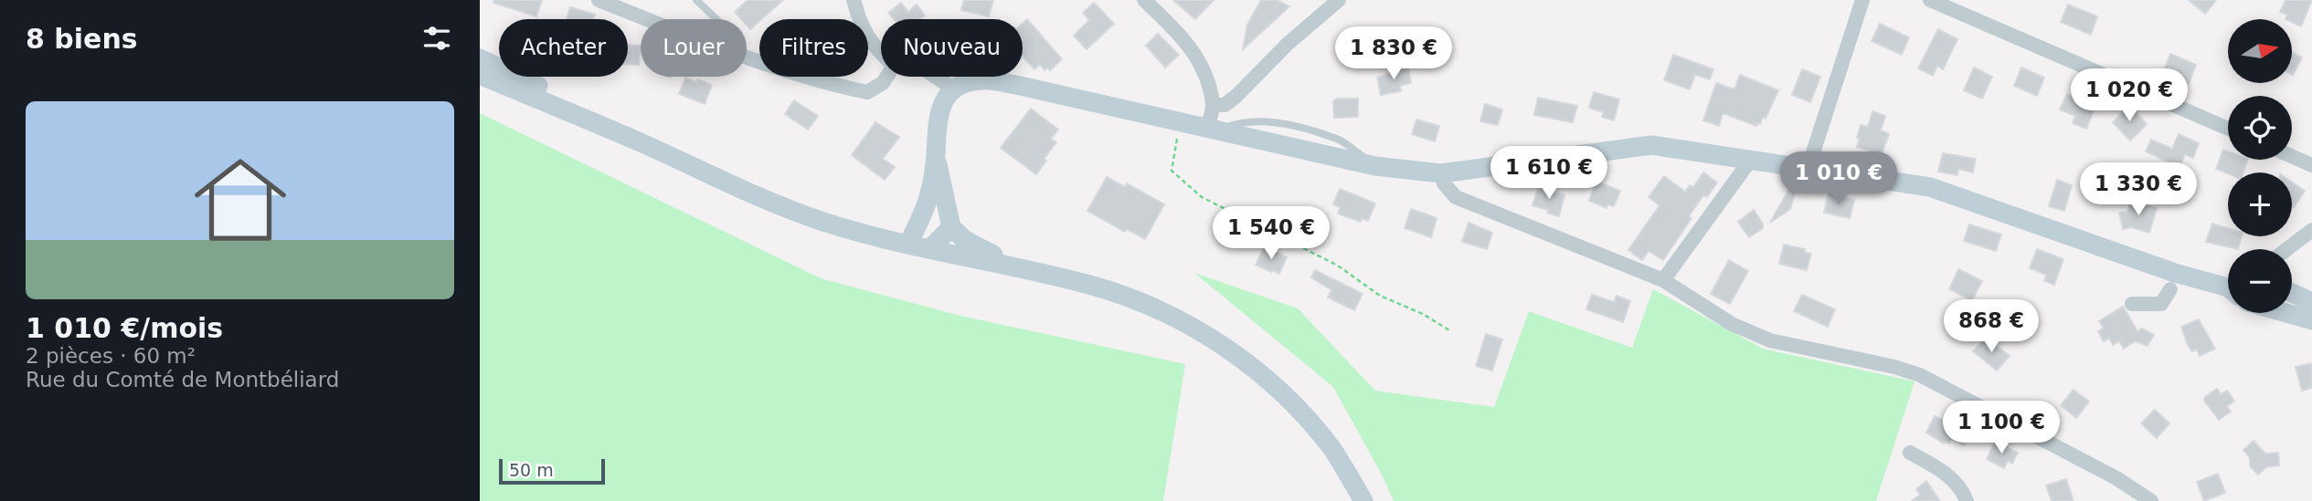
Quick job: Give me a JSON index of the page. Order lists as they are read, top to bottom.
{
  "scale_bar": "50 m",
  "north": "right",
  "page": {
    "heading": "8 biens",
    "map_buttons": ["+", "−"],
    "chip": [
      "Acheter",
      "Louer",
      "Filtres",
      "Nouveau"
    ],
    "price": [
      "1 830 €",
      "1 020 €",
      "1 610 €",
      "1 010 €",
      "1 330 €",
      "1 540 €",
      "868 €",
      "1 100 €"
    ],
    "list": [
      {
        "name": "1 010 €/mois",
        "note": "2 pièces · 60 m² · Rue du Comté de Montbéliard"
      }
    ],
    "scale": "50 m"
  }
}
